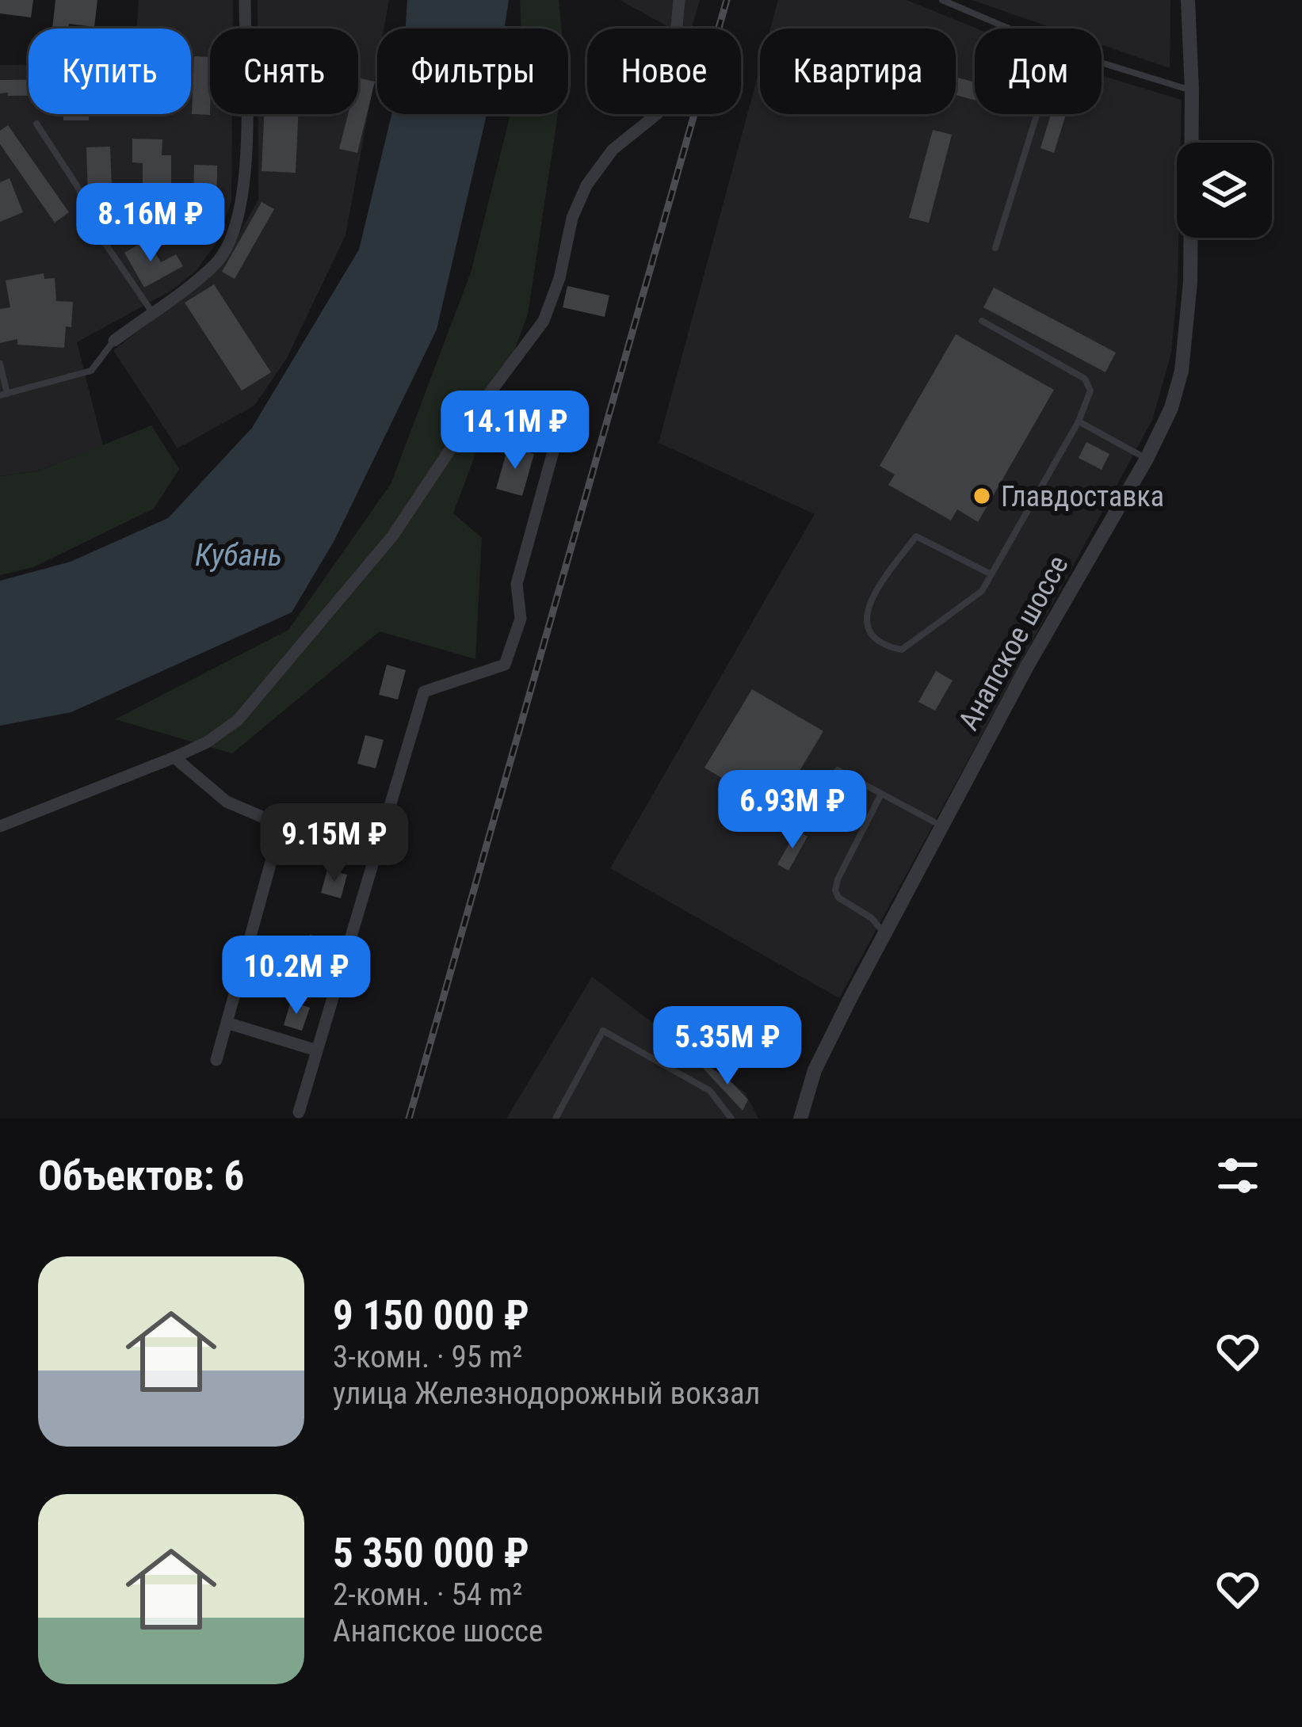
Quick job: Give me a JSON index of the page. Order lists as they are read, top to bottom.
{
  "streets": {
    "street": ["Анапское шоссе"]
  },
  "water": ["Кубань"],
  "places": ["Главдоставка"],
  "page": {
    "chip": [
      "Купить",
      "Снять",
      "Фильтры",
      "Новое",
      "Квартира",
      "Дом"
    ],
    "price": [
      "8.16M ₽",
      "14.1M ₽",
      "6.93M ₽",
      "9.15M ₽",
      "10.2M ₽",
      "5.35M ₽"
    ],
    "heading": "Объектов: 6",
    "list": [
      {
        "name": "9 150 000 ₽",
        "note": "3-комн. · 95 m² · улица Железнодорожный вокзал"
      },
      {
        "name": "5 350 000 ₽",
        "note": "2-комн. · 54 m² · Анапское шоссе"
      }
    ]
  }
}
